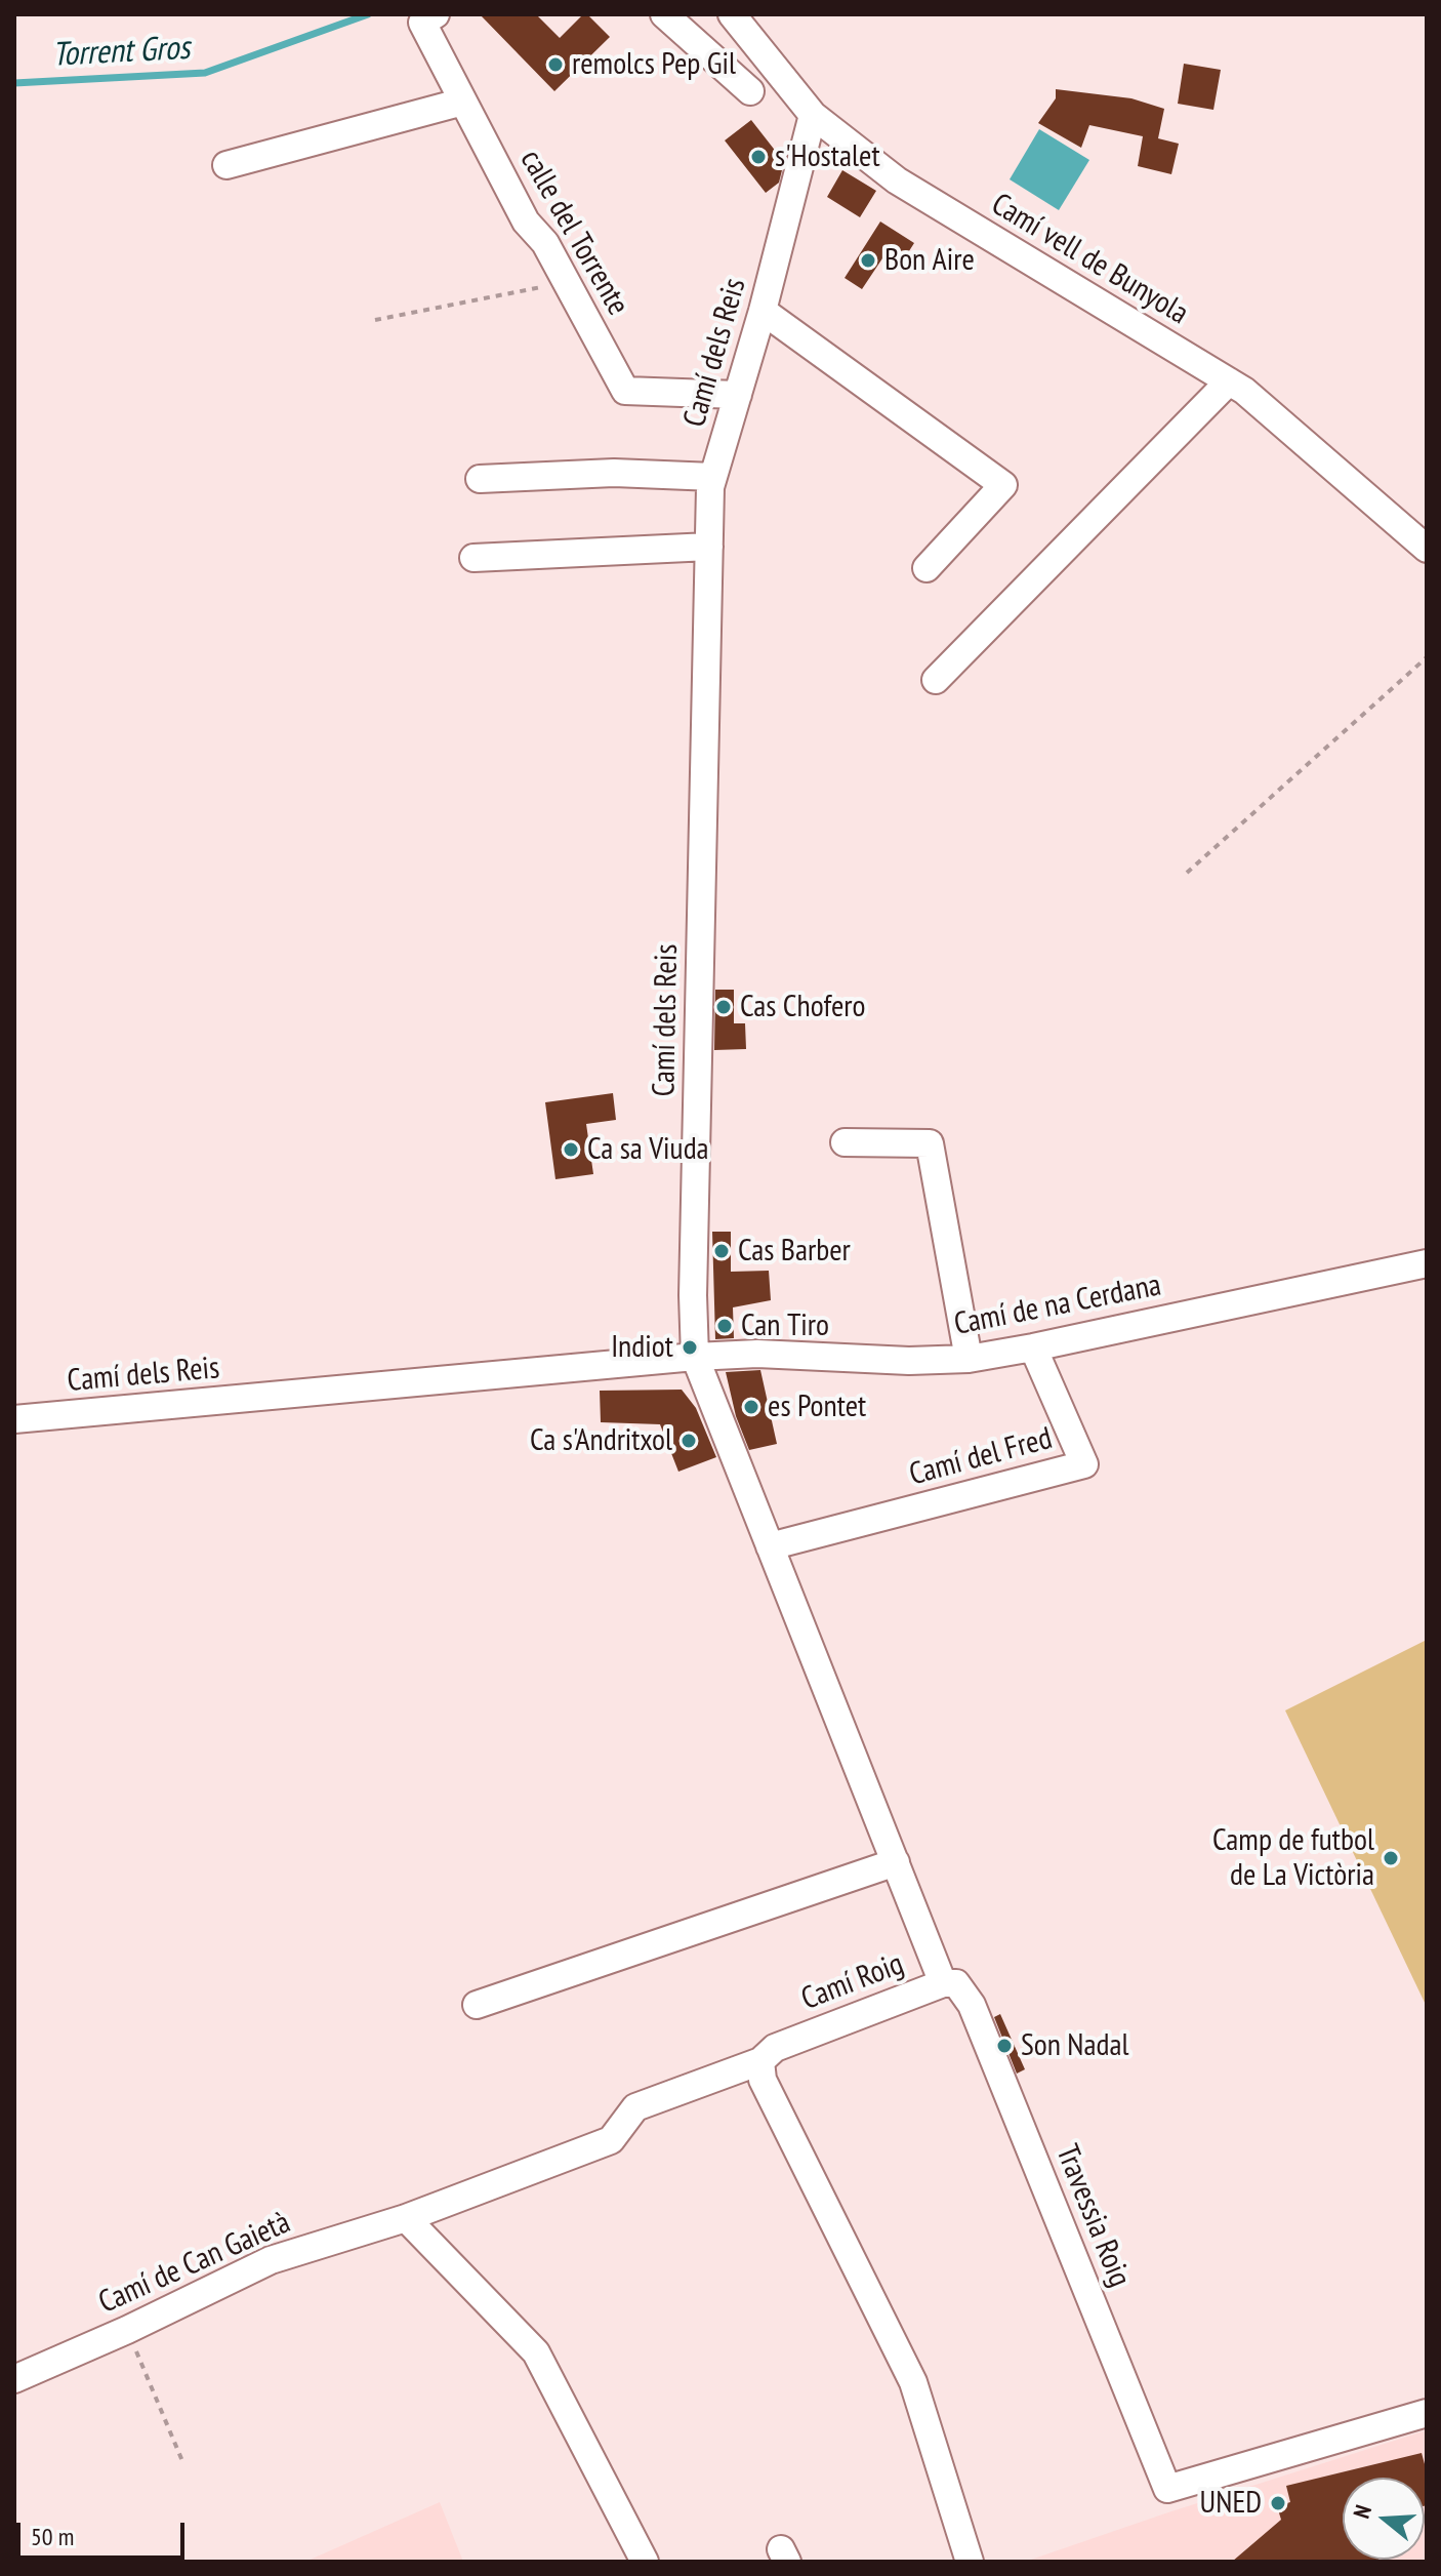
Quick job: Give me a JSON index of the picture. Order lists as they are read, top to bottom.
{
  "streets": {
    "street": [
      "calle del Torrente",
      "Camí vell de Bunyola",
      "Camí dels Reis",
      "Camí de na Cerdana",
      "Camí del Fred",
      "Camí Roig",
      "Travessia Roig",
      "Camí de Can Gaietà"
    ]
  },
  "crossings": [
    ["calle del Torrente", "Camí dels Reis"],
    ["Camí vell de Bunyola", "Camí dels Reis"],
    ["Camí dels Reis", "Camí de na Cerdana"],
    ["Camí dels Reis", "Camí Roig"],
    ["Camí de na Cerdana", "Camí del Fred"],
    ["Camí de na Cerdana", "Camí Roig"],
    ["Camí del Fred", "Camí Roig"],
    ["Camí Roig", "Travessia Roig"],
    ["Camí Roig", "Camí de Can Gaietà"]
  ],
  "water": ["Torrent Gros"],
  "places": [
    "remolcs Pep Gil",
    "s'Hostalet",
    "Bon Aire",
    "Cas Chofero",
    "Ca sa Viuda",
    "Cas Barber",
    "Can Tiro",
    "Indiot",
    "es Pontet",
    "Ca s'Andritxol",
    "Camp de futbol de La Victòria",
    "Son Nadal",
    "UNED"
  ],
  "scale_bar": "50 m",
  "north": "left"
}
